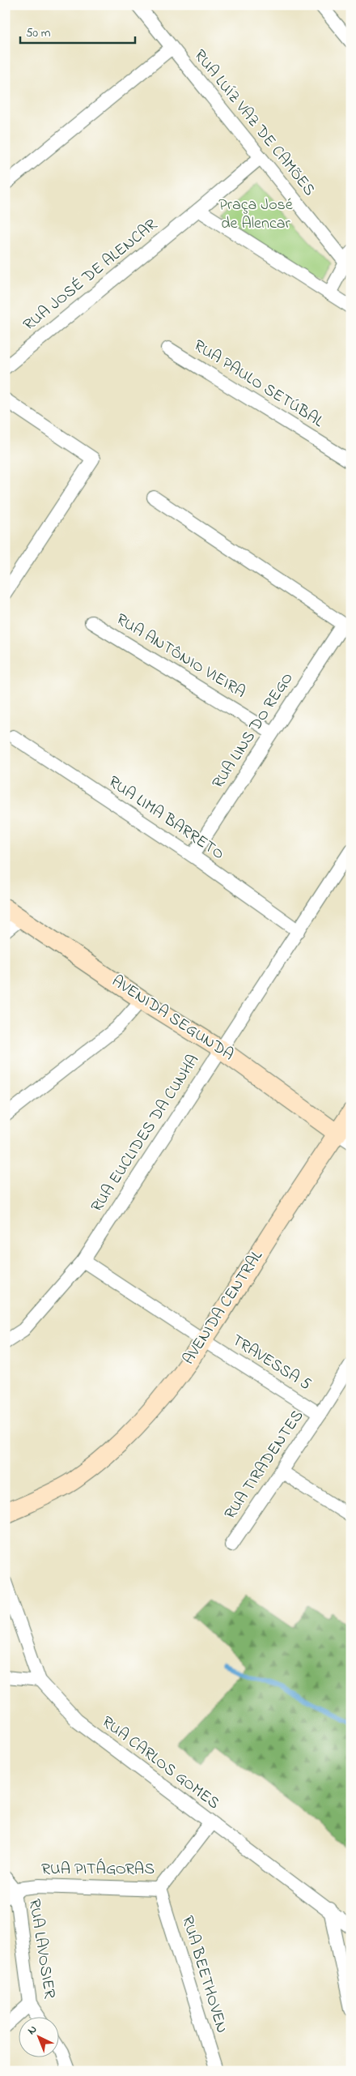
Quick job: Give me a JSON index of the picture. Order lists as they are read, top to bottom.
{
  "streets": {
    "street": [
      "RUA LUÍZ VAZ DE CAMÕES",
      "RUA JOSÉ DE ALENCAR",
      "RUA PAULO SETÚBAL",
      "RUA ANTÔNIO VIEIRA",
      "RUA LINS DO REGO",
      "RUA LIMA BARRETO",
      "AVENIDA SEGUNDA",
      "RUA EUCLIDES DA CUNHA",
      "AVENIDA CENTRAL",
      "TRAVESSA 5",
      "RUA TIRADENTES",
      "RUA CARLOS GOMES",
      "RUA PITÁGORAS",
      "RUA LAVOSIER",
      "RUA BEETHOVEN"
    ]
  },
  "crossings": [
    ["RUA LUÍZ VAZ DE CAMÕES", "RUA JOSÉ DE ALENCAR"],
    ["RUA ANTÔNIO VIEIRA", "RUA LINS DO REGO"],
    ["RUA LINS DO REGO", "RUA LIMA BARRETO"],
    ["RUA LIMA BARRETO", "RUA EUCLIDES DA CUNHA"],
    ["AVENIDA SEGUNDA", "RUA EUCLIDES DA CUNHA"],
    ["AVENIDA SEGUNDA", "AVENIDA CENTRAL"],
    ["RUA EUCLIDES DA CUNHA", "TRAVESSA 5"],
    ["AVENIDA CENTRAL", "TRAVESSA 5"],
    ["TRAVESSA 5", "RUA TIRADENTES"],
    ["RUA CARLOS GOMES", "RUA PITÁGORAS"],
    ["RUA PITÁGORAS", "RUA LAVOSIER"],
    ["RUA PITÁGORAS", "RUA BEETHOVEN"]
  ],
  "parks": ["Praça José de Alencar"],
  "scale_bar": "50 m",
  "north": "top left"
}
